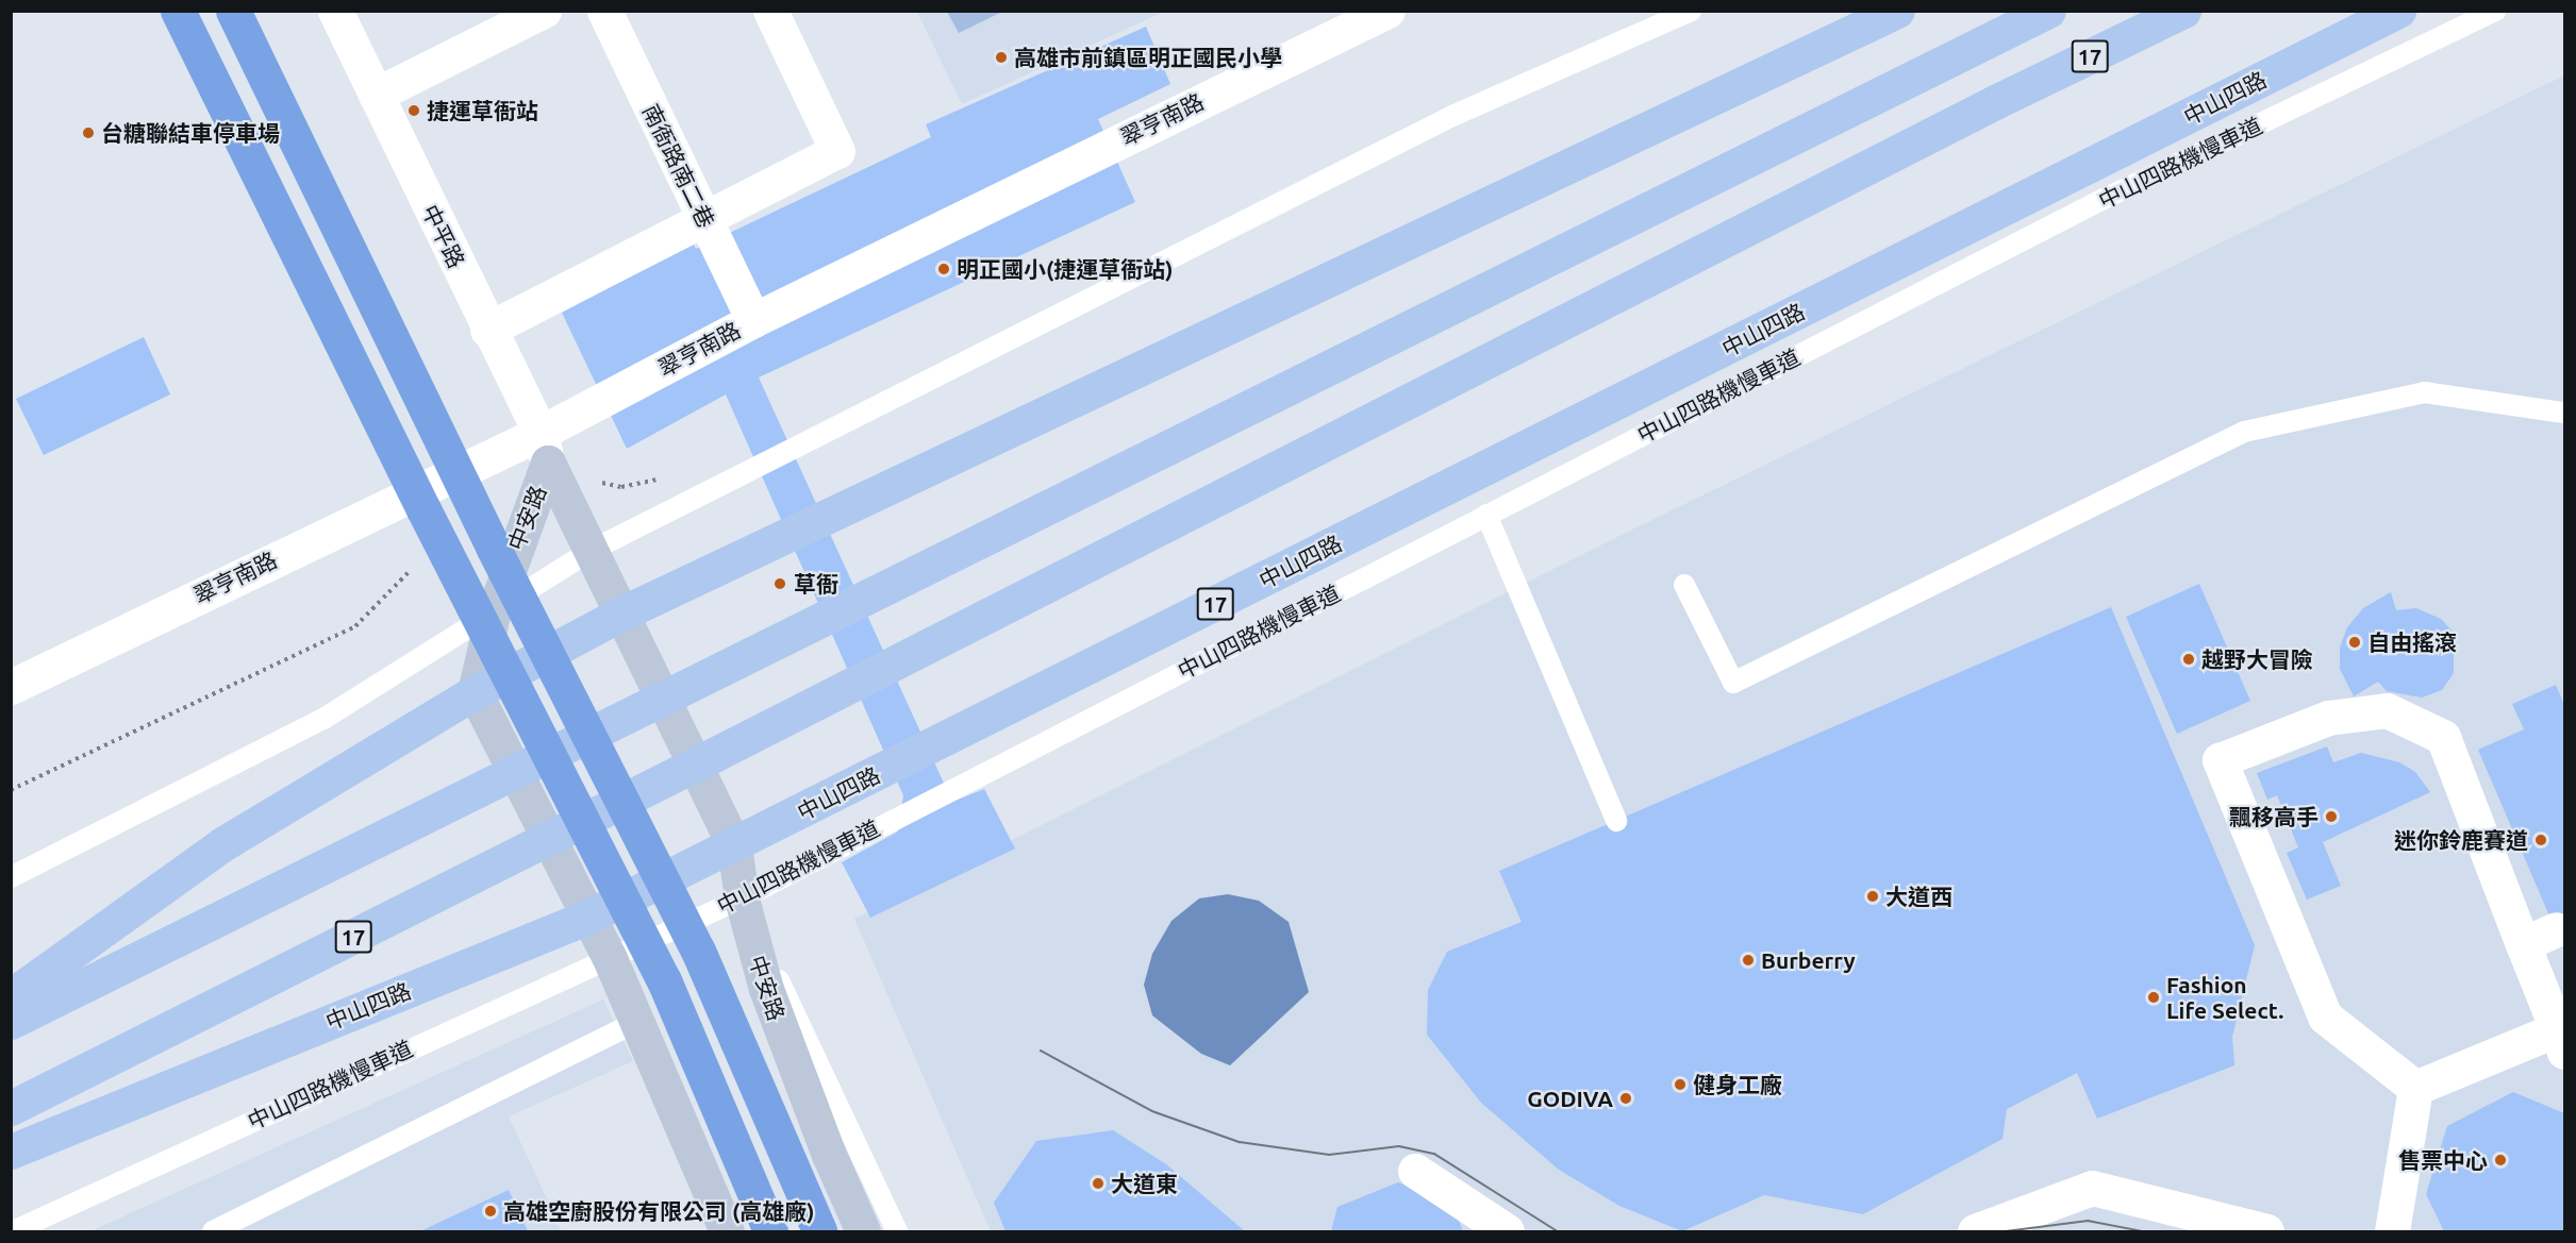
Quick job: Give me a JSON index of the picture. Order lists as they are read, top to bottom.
{
  "streets": {
    "main road": ["17", "中山四路"],
    "street": [
      "翠亨南路",
      "南衙路南二巷",
      "中平路",
      "中安路"
    ],
    "lane": ["中山四路機慢車道"]
  },
  "crossings": [
    ["17", "中安路"],
    ["中山四路", "中安路"],
    ["翠亨南路", "南衙路南二巷"],
    ["翠亨南路", "中平路"],
    ["翠亨南路", "中安路"],
    ["中山四路機慢車道", "中安路"],
    ["中平路", "中安路"]
  ],
  "places": [
    "高雄市前鎮區明正國民小學",
    "捷運草衙站",
    "台糖聯結車停車場",
    "明正國小(捷運草衙站)",
    "草衙",
    "自由搖滾",
    "越野大冒險",
    "飄移高手",
    "迷你鈴鹿賽道",
    "大道西",
    "Burberry",
    "Fashion Life Select.",
    "健身工廠",
    "GODIVA",
    "售票中心",
    "大道東",
    "高雄空廚股份有限公司 (高雄廠)"
  ]
}
